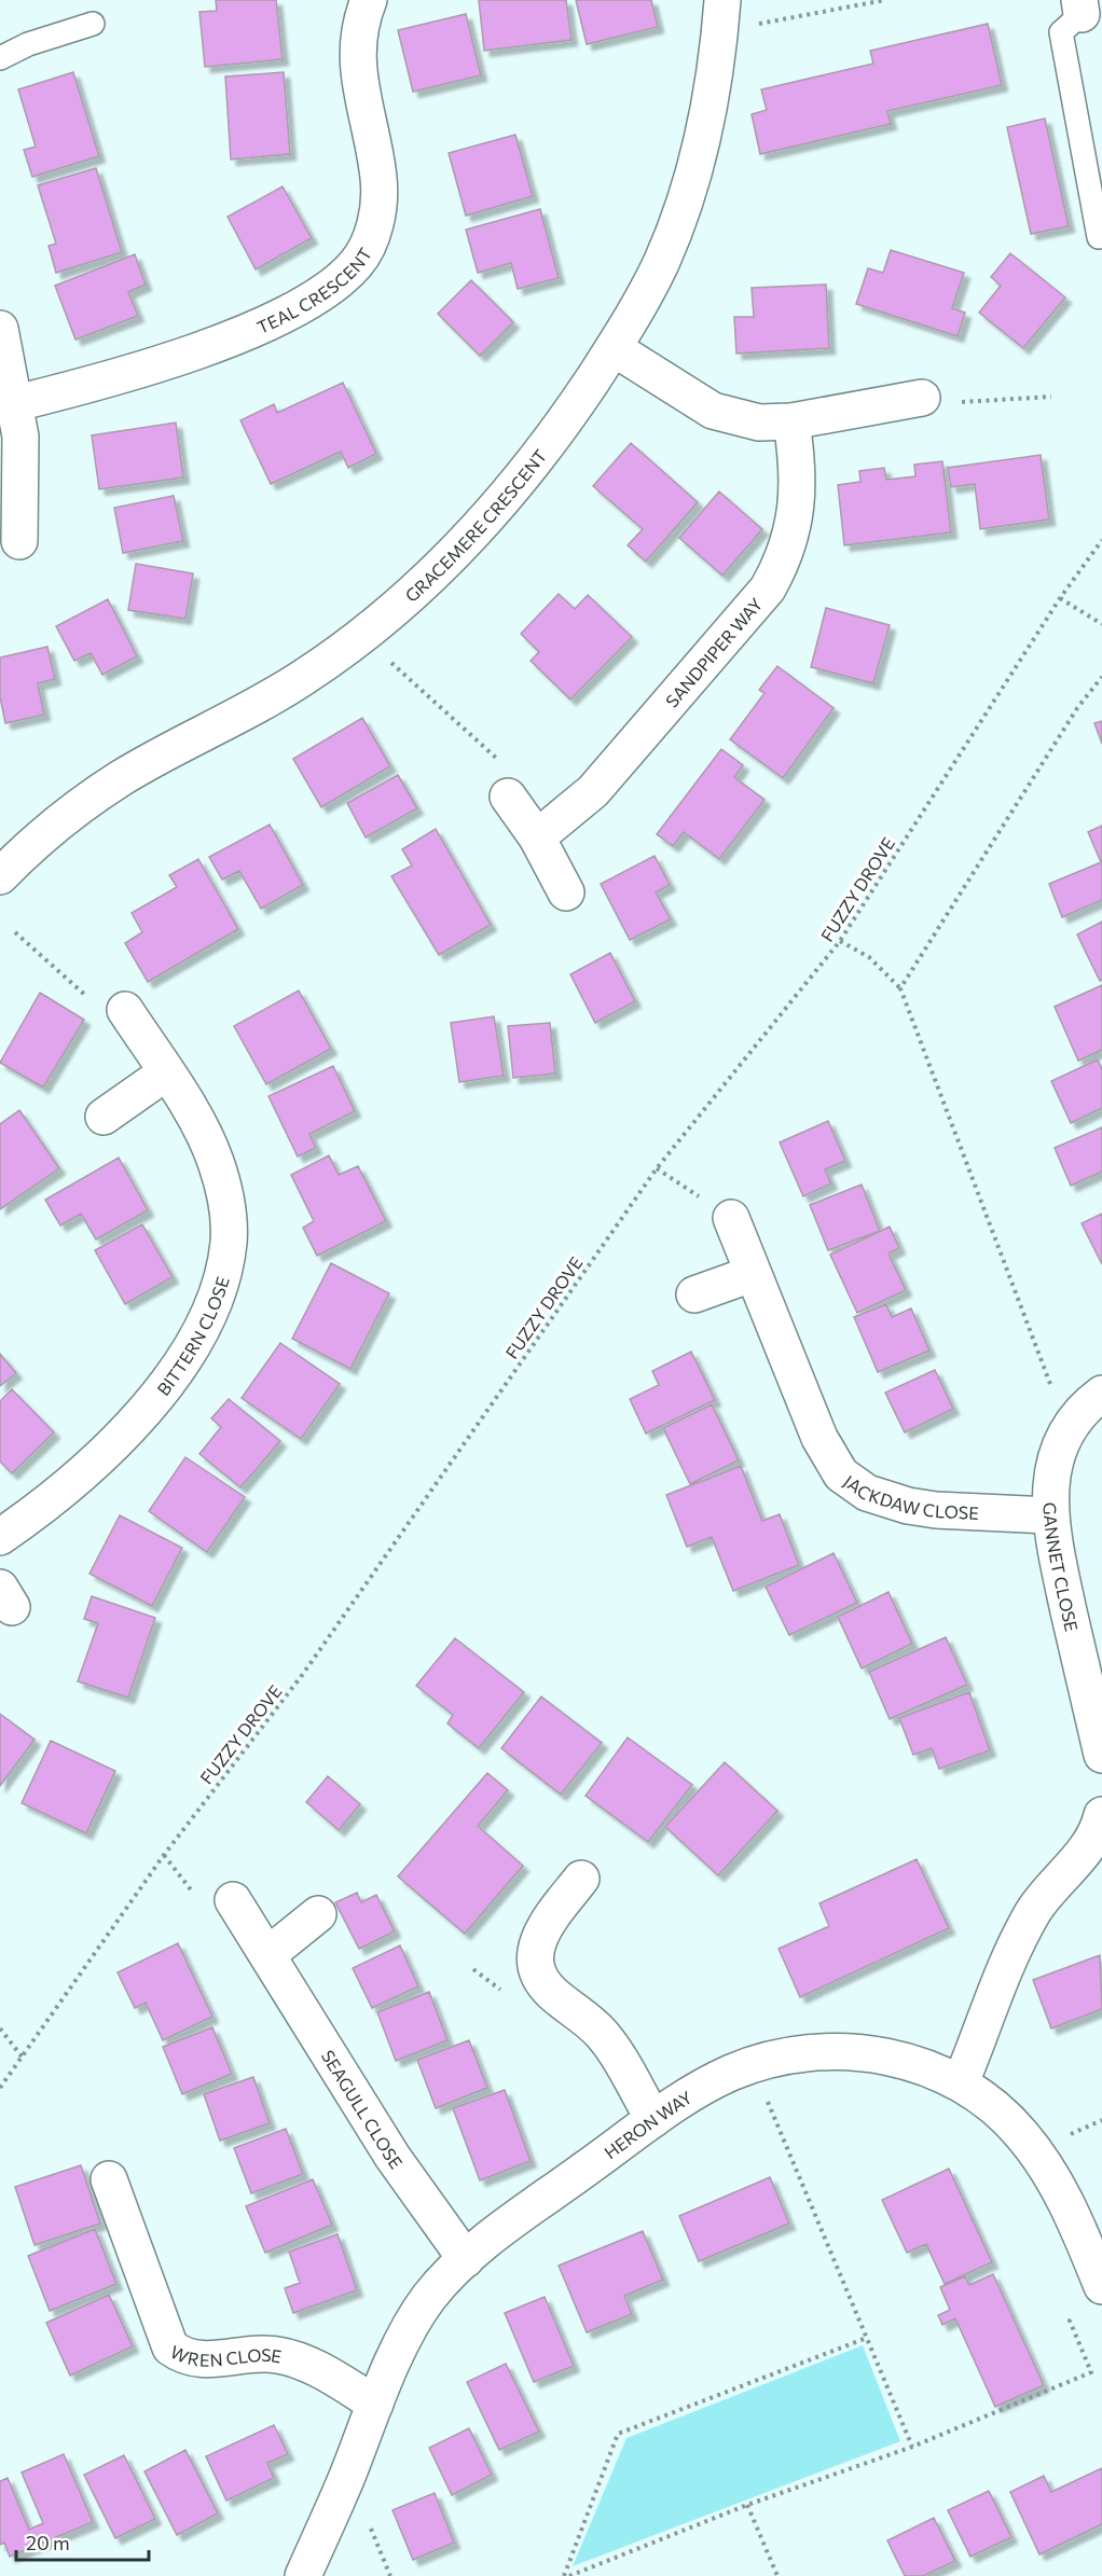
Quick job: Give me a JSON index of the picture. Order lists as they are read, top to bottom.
{
  "streets": {
    "street": [
      "TEAL CRESCENT",
      "GRACEMERE CRESCENT",
      "SANDPIPER WAY",
      "BITTERN CLOSE",
      "JACKDAW CLOSE",
      "GANNET CLOSE",
      "SEAGULL CLOSE",
      "HERON WAY",
      "WREN CLOSE"
    ],
    "path": ["FUZZY DROVE"]
  },
  "crossings": [
    ["JACKDAW CLOSE", "GANNET CLOSE"],
    ["SEAGULL CLOSE", "HERON WAY"],
    ["HERON WAY", "WREN CLOSE"]
  ],
  "scale_bar": "20 m"
}
